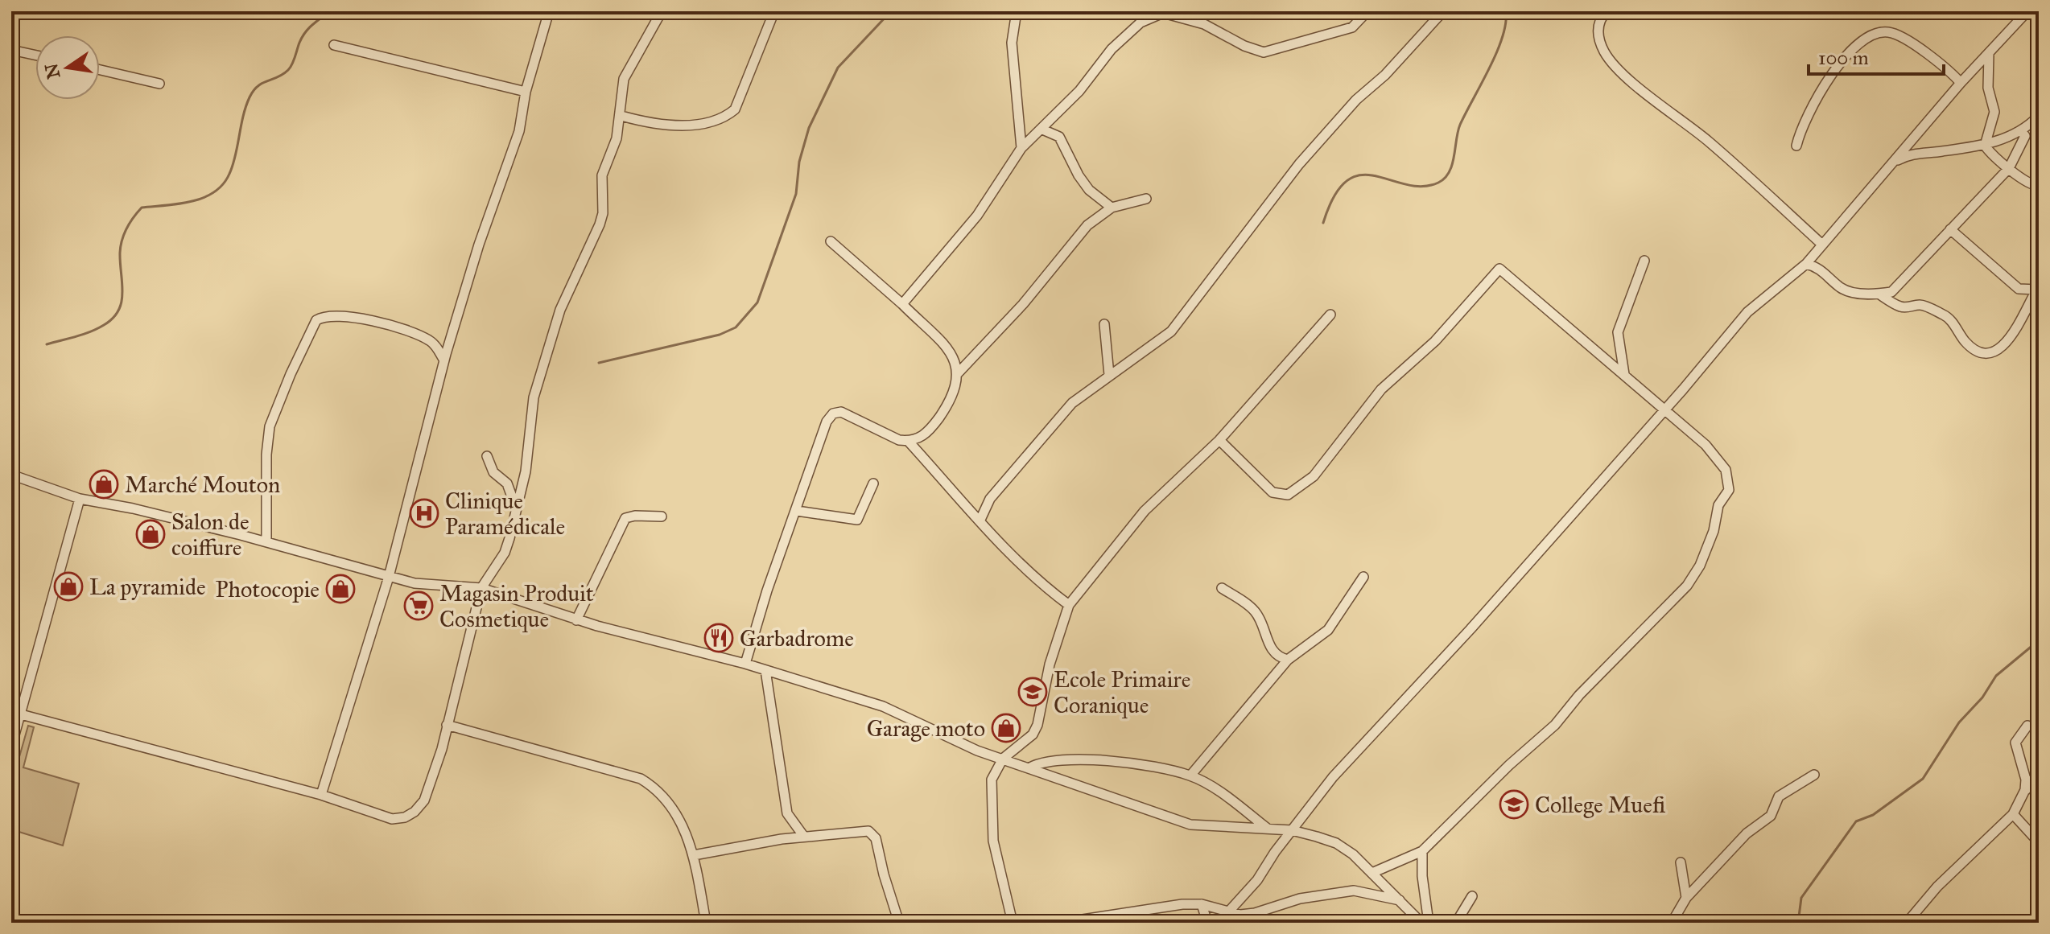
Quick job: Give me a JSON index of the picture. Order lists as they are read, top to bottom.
{
  "places": {
    "shop": [
      "Marché Mouton",
      "Salon de coiffure",
      "La pyramide",
      "Photocopie",
      "Garage moto"
    ],
    "hospital": ["Clinique Paramédicale"],
    "supermarket": ["Magasin Produit Cosmetique"],
    "restaurant": ["Garbadrome"],
    "school or university": ["Ecole Primaire Coranique", "College Muefi"]
  },
  "scale_bar": "100 m",
  "north": "left"
}
